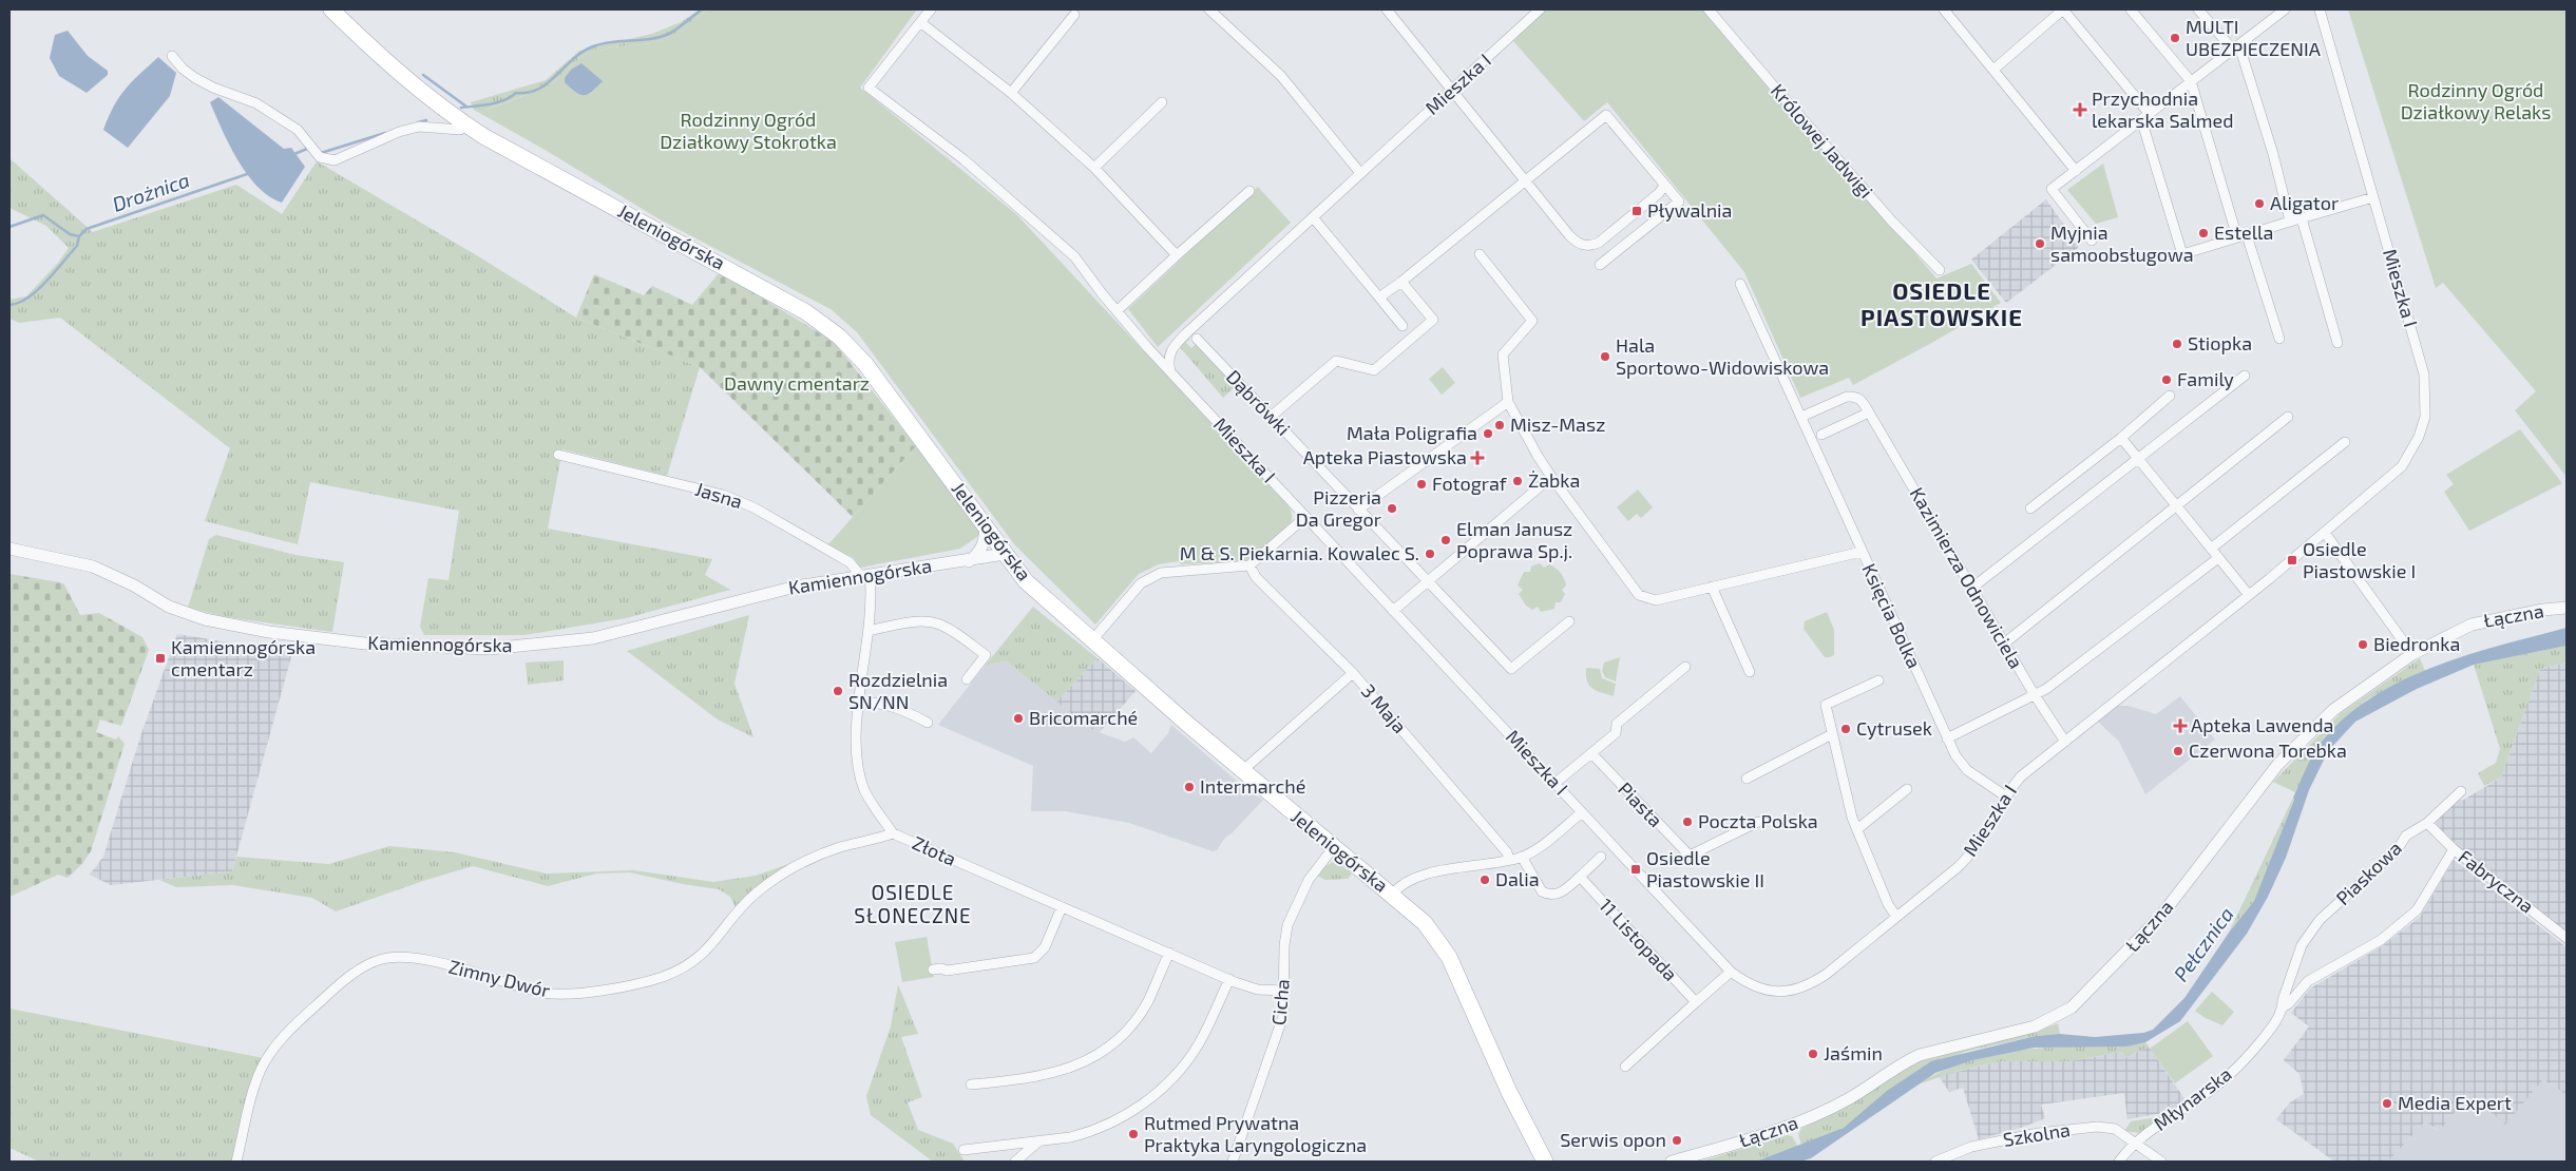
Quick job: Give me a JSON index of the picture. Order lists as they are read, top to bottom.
{
  "streets": {
    "main road": ["Jeleniogórska"],
    "street": [
      "Mieszka I",
      "Królowej Jadwigi",
      "Dąbrówki",
      "Jasna",
      "Kamiennogórska",
      "Kazimierza Odnowiciela",
      "Księcia Bolka",
      "Łączna",
      "3 Maja",
      "Piasta",
      "Złota",
      "Piaskowa",
      "Fabryczna",
      "11 Listopada",
      "Zimny Dwór",
      "Cicha",
      "Młynarska",
      "Szkolna"
    ]
  },
  "crossings": [
    ["Mieszka I", "Kazimierza Odnowiciela"],
    ["Mieszka I", "Księcia Bolka"],
    ["Jeleniogórska", "Kamiennogórska"],
    ["Jeleniogórska", "Cicha"],
    ["Jasna", "Kamiennogórska"],
    ["Jasna", "Złota"],
    ["Kamiennogórska", "Złota"],
    ["Złota", "Zimny Dwór"],
    ["Złota", "Cicha"],
    ["Piaskowa", "Fabryczna"],
    ["Piaskowa", "Młynarska"],
    ["Młynarska", "Szkolna"]
  ],
  "districts": ["OSIEDLE PIASTOWSKIE", "OSIEDLE SŁONECZNE"],
  "water": ["Drożnica", "Pełcznica"],
  "parks": ["Rodzinny Ogród Działkowy Relaks", "Rodzinny Ogród Działkowy Stokrotka", "Dawny cmentarz"],
  "places": {
    "other": [
      "MULTI UBEZPIECZENIA",
      "Aligator",
      "Estella",
      "Myjnia samoobsługowa",
      "Stiopka",
      "Hala Sportowo-Widowiskowa",
      "Family",
      "Misz-Masz",
      "Mała Poligrafia",
      "Żabka",
      "Fotograf",
      "Pizzeria Da Gregor",
      "Elman Janusz Poprawa Sp.j.",
      "M & S. Piekarnia. Kowalec S.",
      "Biedronka",
      "Rozdzielnia SN/NN",
      "Bricomarché",
      "Cytrusek",
      "Czerwona Torebka",
      "Intermarché",
      "Poczta Polska",
      "Dalia",
      "Jaśmin",
      "Media Expert",
      "Rutmed Prywatna Praktyka Laryngologiczna",
      "Serwis opon"
    ],
    "health": ["Przychodnia lekarska Salmed", "Apteka Piastowska", "Apteka Lawenda"],
    "transit": [
      "Pływalnia",
      "Osiedle Piastowskie I",
      "Kamiennogórska cmentarz",
      "Osiedle Piastowskie II"
    ]
  }
}
